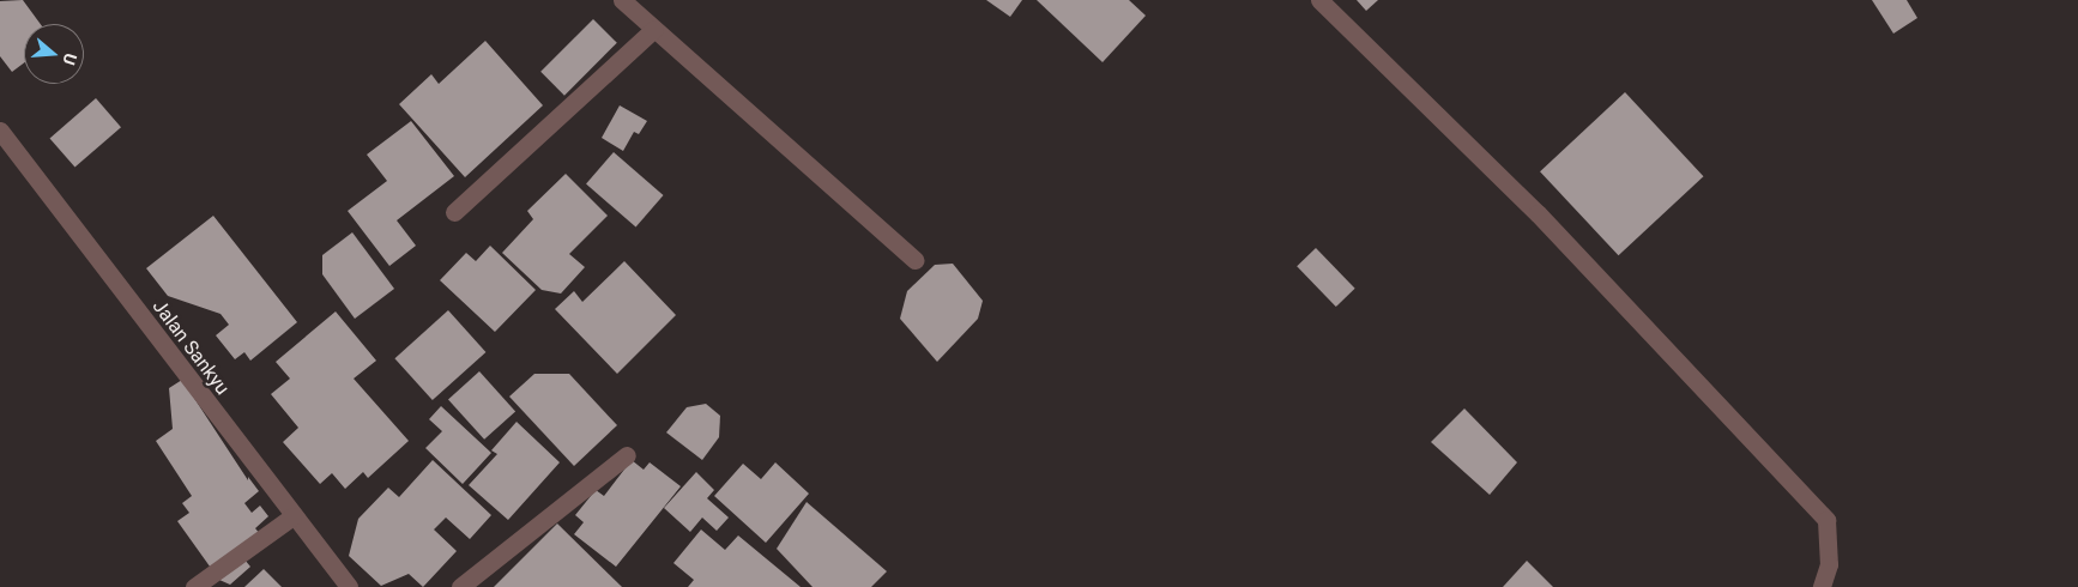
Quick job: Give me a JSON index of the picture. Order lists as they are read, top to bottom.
{
  "streets": {
    "street": ["Jalan Sankyu"]
  },
  "north": "right"
}
